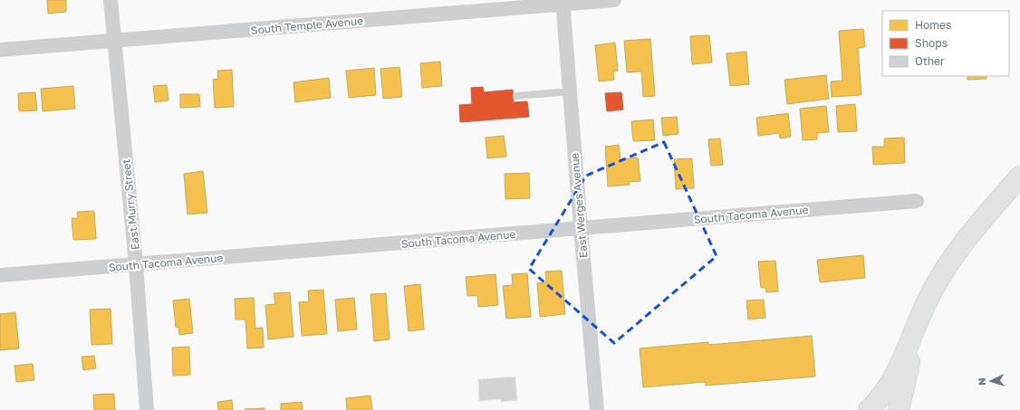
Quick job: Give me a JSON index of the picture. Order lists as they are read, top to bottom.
{
  "streets": {
    "street": [
      "South Temple Avenue",
      "East Murry Street",
      "East Werges Avenue",
      "South Tacoma Avenue"
    ]
  },
  "crossings": [
    ["South Temple Avenue", "East Murry Street"],
    ["South Temple Avenue", "East Werges Avenue"],
    ["East Murry Street", "South Tacoma Avenue"],
    ["East Werges Avenue", "South Tacoma Avenue"]
  ],
  "legend": ["Homes", "Shops", "Other"],
  "north": "left"
}
